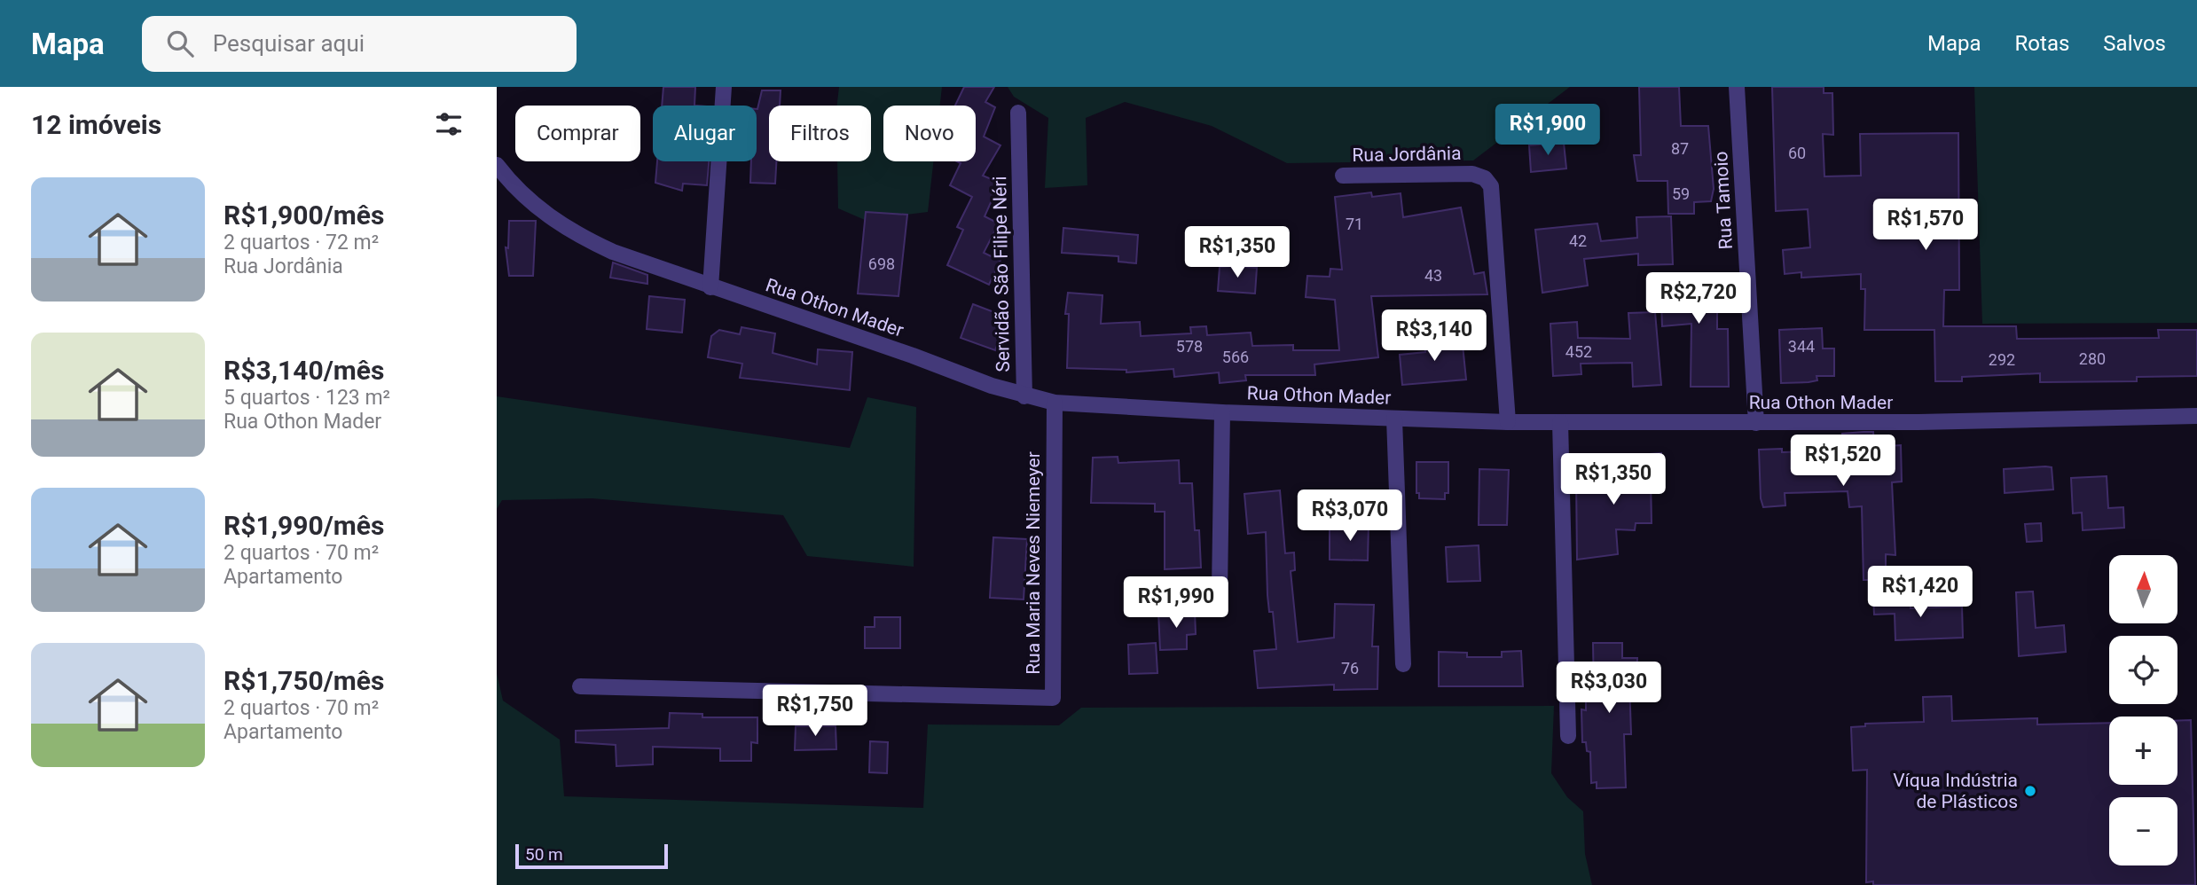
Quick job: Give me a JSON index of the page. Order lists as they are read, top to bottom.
{
  "streets": {
    "street": [
      "Rua Jordânia",
      "Rua Tamoio",
      "Servidão São Filipe Néri",
      "Rua Othon Mader",
      "Rua Maria Neves Niemeyer"
    ]
  },
  "crossings": [
    ["Rua Jordânia", "Rua Othon Mader"],
    ["Rua Tamoio", "Rua Othon Mader"],
    ["Servidão São Filipe Néri", "Rua Othon Mader"],
    ["Rua Othon Mader", "Rua Maria Neves Niemeyer"]
  ],
  "places": ["Víqua Indústria de Plásticos"],
  "house_numbers": [
    "87",
    "60",
    "59",
    "71",
    "42",
    "698",
    "43",
    "578",
    "344",
    "452",
    "566",
    "280",
    "292",
    "76"
  ],
  "scale_bar": "50 m",
  "north": "top",
  "page": {
    "header": "Mapa",
    "search": "Pesquisar aqui",
    "nav": ["Mapa", "Rotas", "Salvos"],
    "heading": "12 imóveis",
    "price": [
      "R$1,900",
      "R$1,570",
      "R$1,350",
      "R$2,720",
      "R$3,140",
      "R$1,520",
      "R$1,350",
      "R$3,070",
      "R$1,420",
      "R$1,990",
      "R$3,030",
      "R$1,750"
    ],
    "chip": [
      "Comprar",
      "Alugar",
      "Filtros",
      "Novo"
    ],
    "list": [
      {
        "name": "R$1,900/mês",
        "note": "2 quartos · 72 m² · Rua Jordânia"
      },
      {
        "name": "R$3,140/mês",
        "note": "5 quartos · 123 m² · Rua Othon Mader"
      },
      {
        "name": "R$1,990/mês",
        "note": "2 quartos · 70 m² · Apartamento"
      },
      {
        "name": "R$1,750/mês",
        "note": "2 quartos · 70 m² · Apartamento"
      }
    ],
    "map_buttons": ["+", "−"],
    "scale": "50 m"
  }
}
